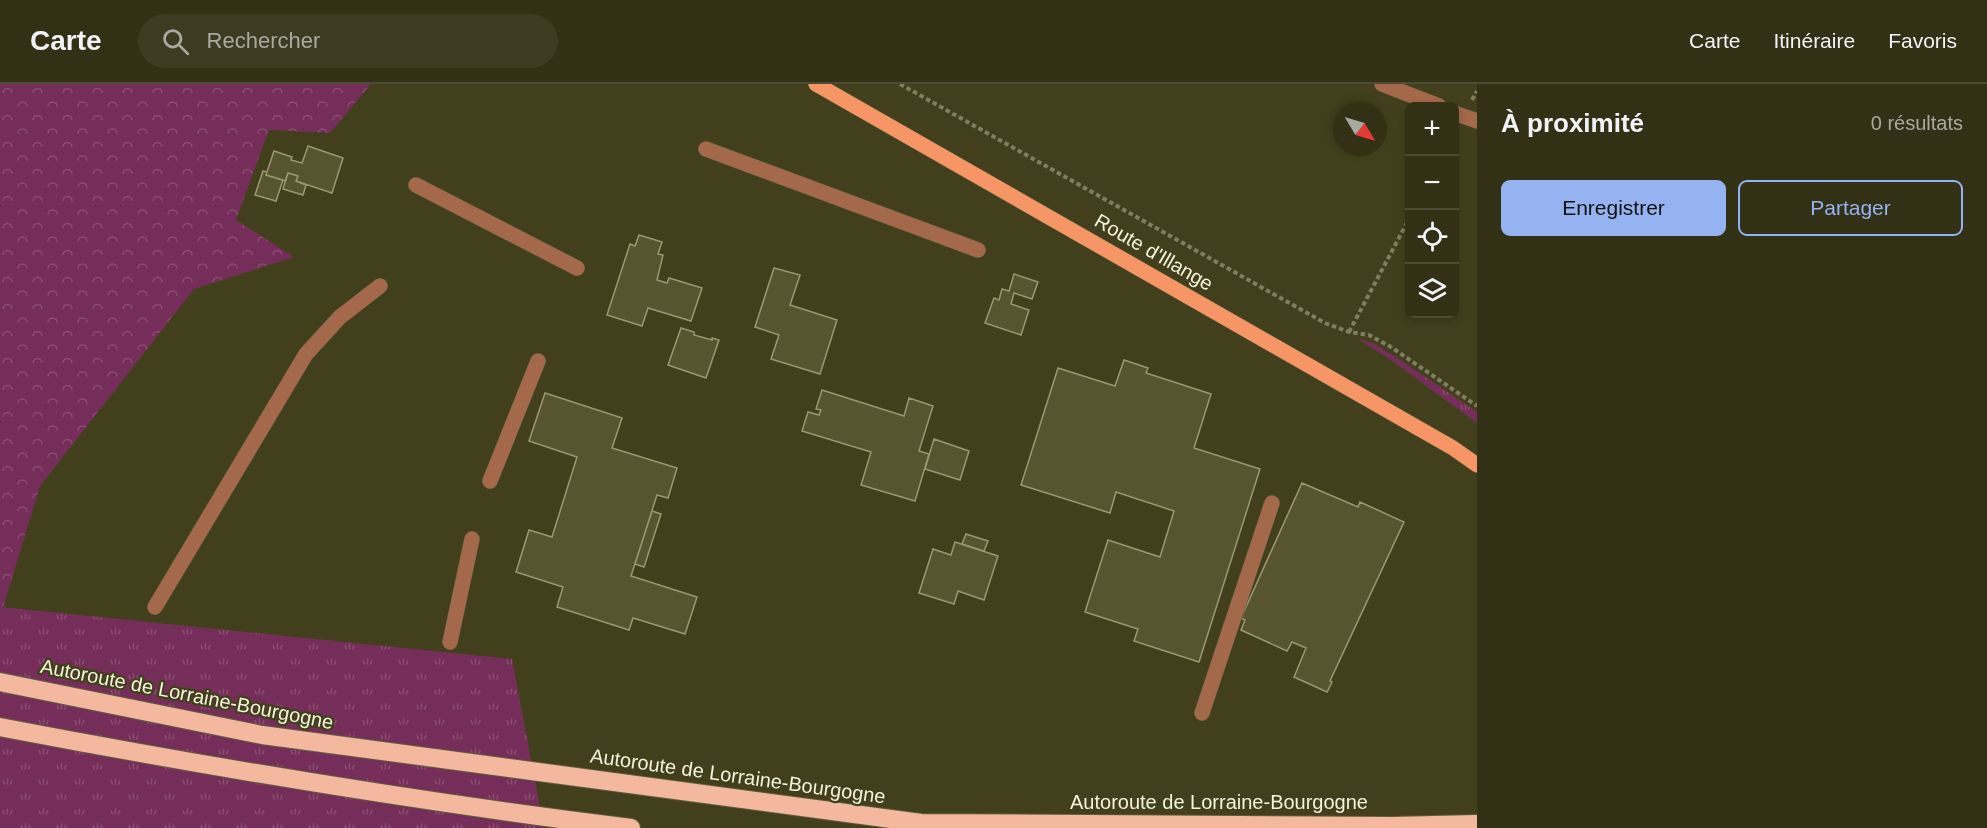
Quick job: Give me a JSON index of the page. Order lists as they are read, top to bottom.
{
  "streets": {
    "highway": ["Autoroute de Lorraine-Bourgogne"],
    "main road": ["Route d'Illange"]
  },
  "north": "bottom right",
  "page": {
    "header": "Carte",
    "search": "Rechercher",
    "nav": ["Carte", "Itinéraire", "Favoris"],
    "heading": ["À proximité", "0 résultats"],
    "map_buttons": ["+", "−"],
    "buttons": ["Enregistrer", "Partager"]
  }
}
